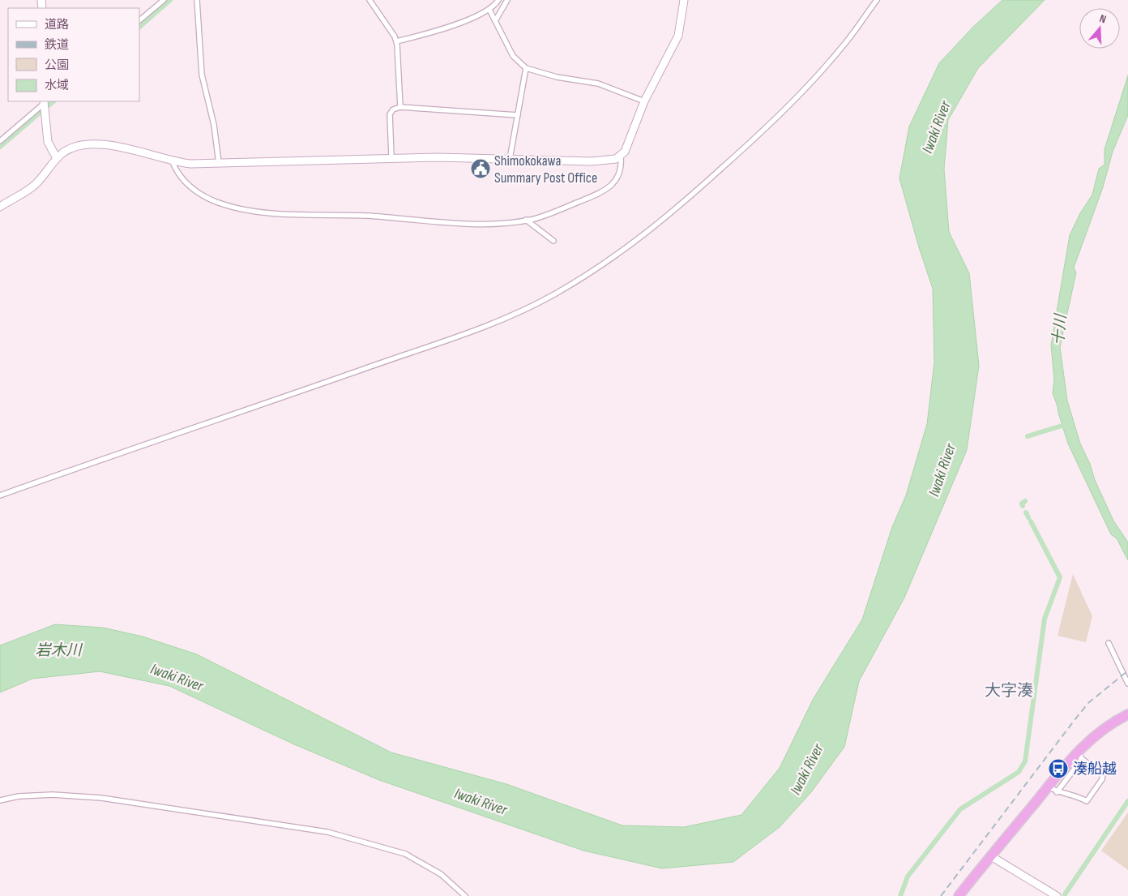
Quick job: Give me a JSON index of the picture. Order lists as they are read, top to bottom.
{
  "districts": ["大字湊"],
  "water": ["Iwaki River", "十川", "岩木川"],
  "places": {
    "public building": ["Shimokokawa Summary Post Office"],
    "bus stop": ["湊船越"]
  },
  "legend": [
    "道路",
    "鉄道",
    "公園",
    "水域"
  ],
  "north": "top"
}
